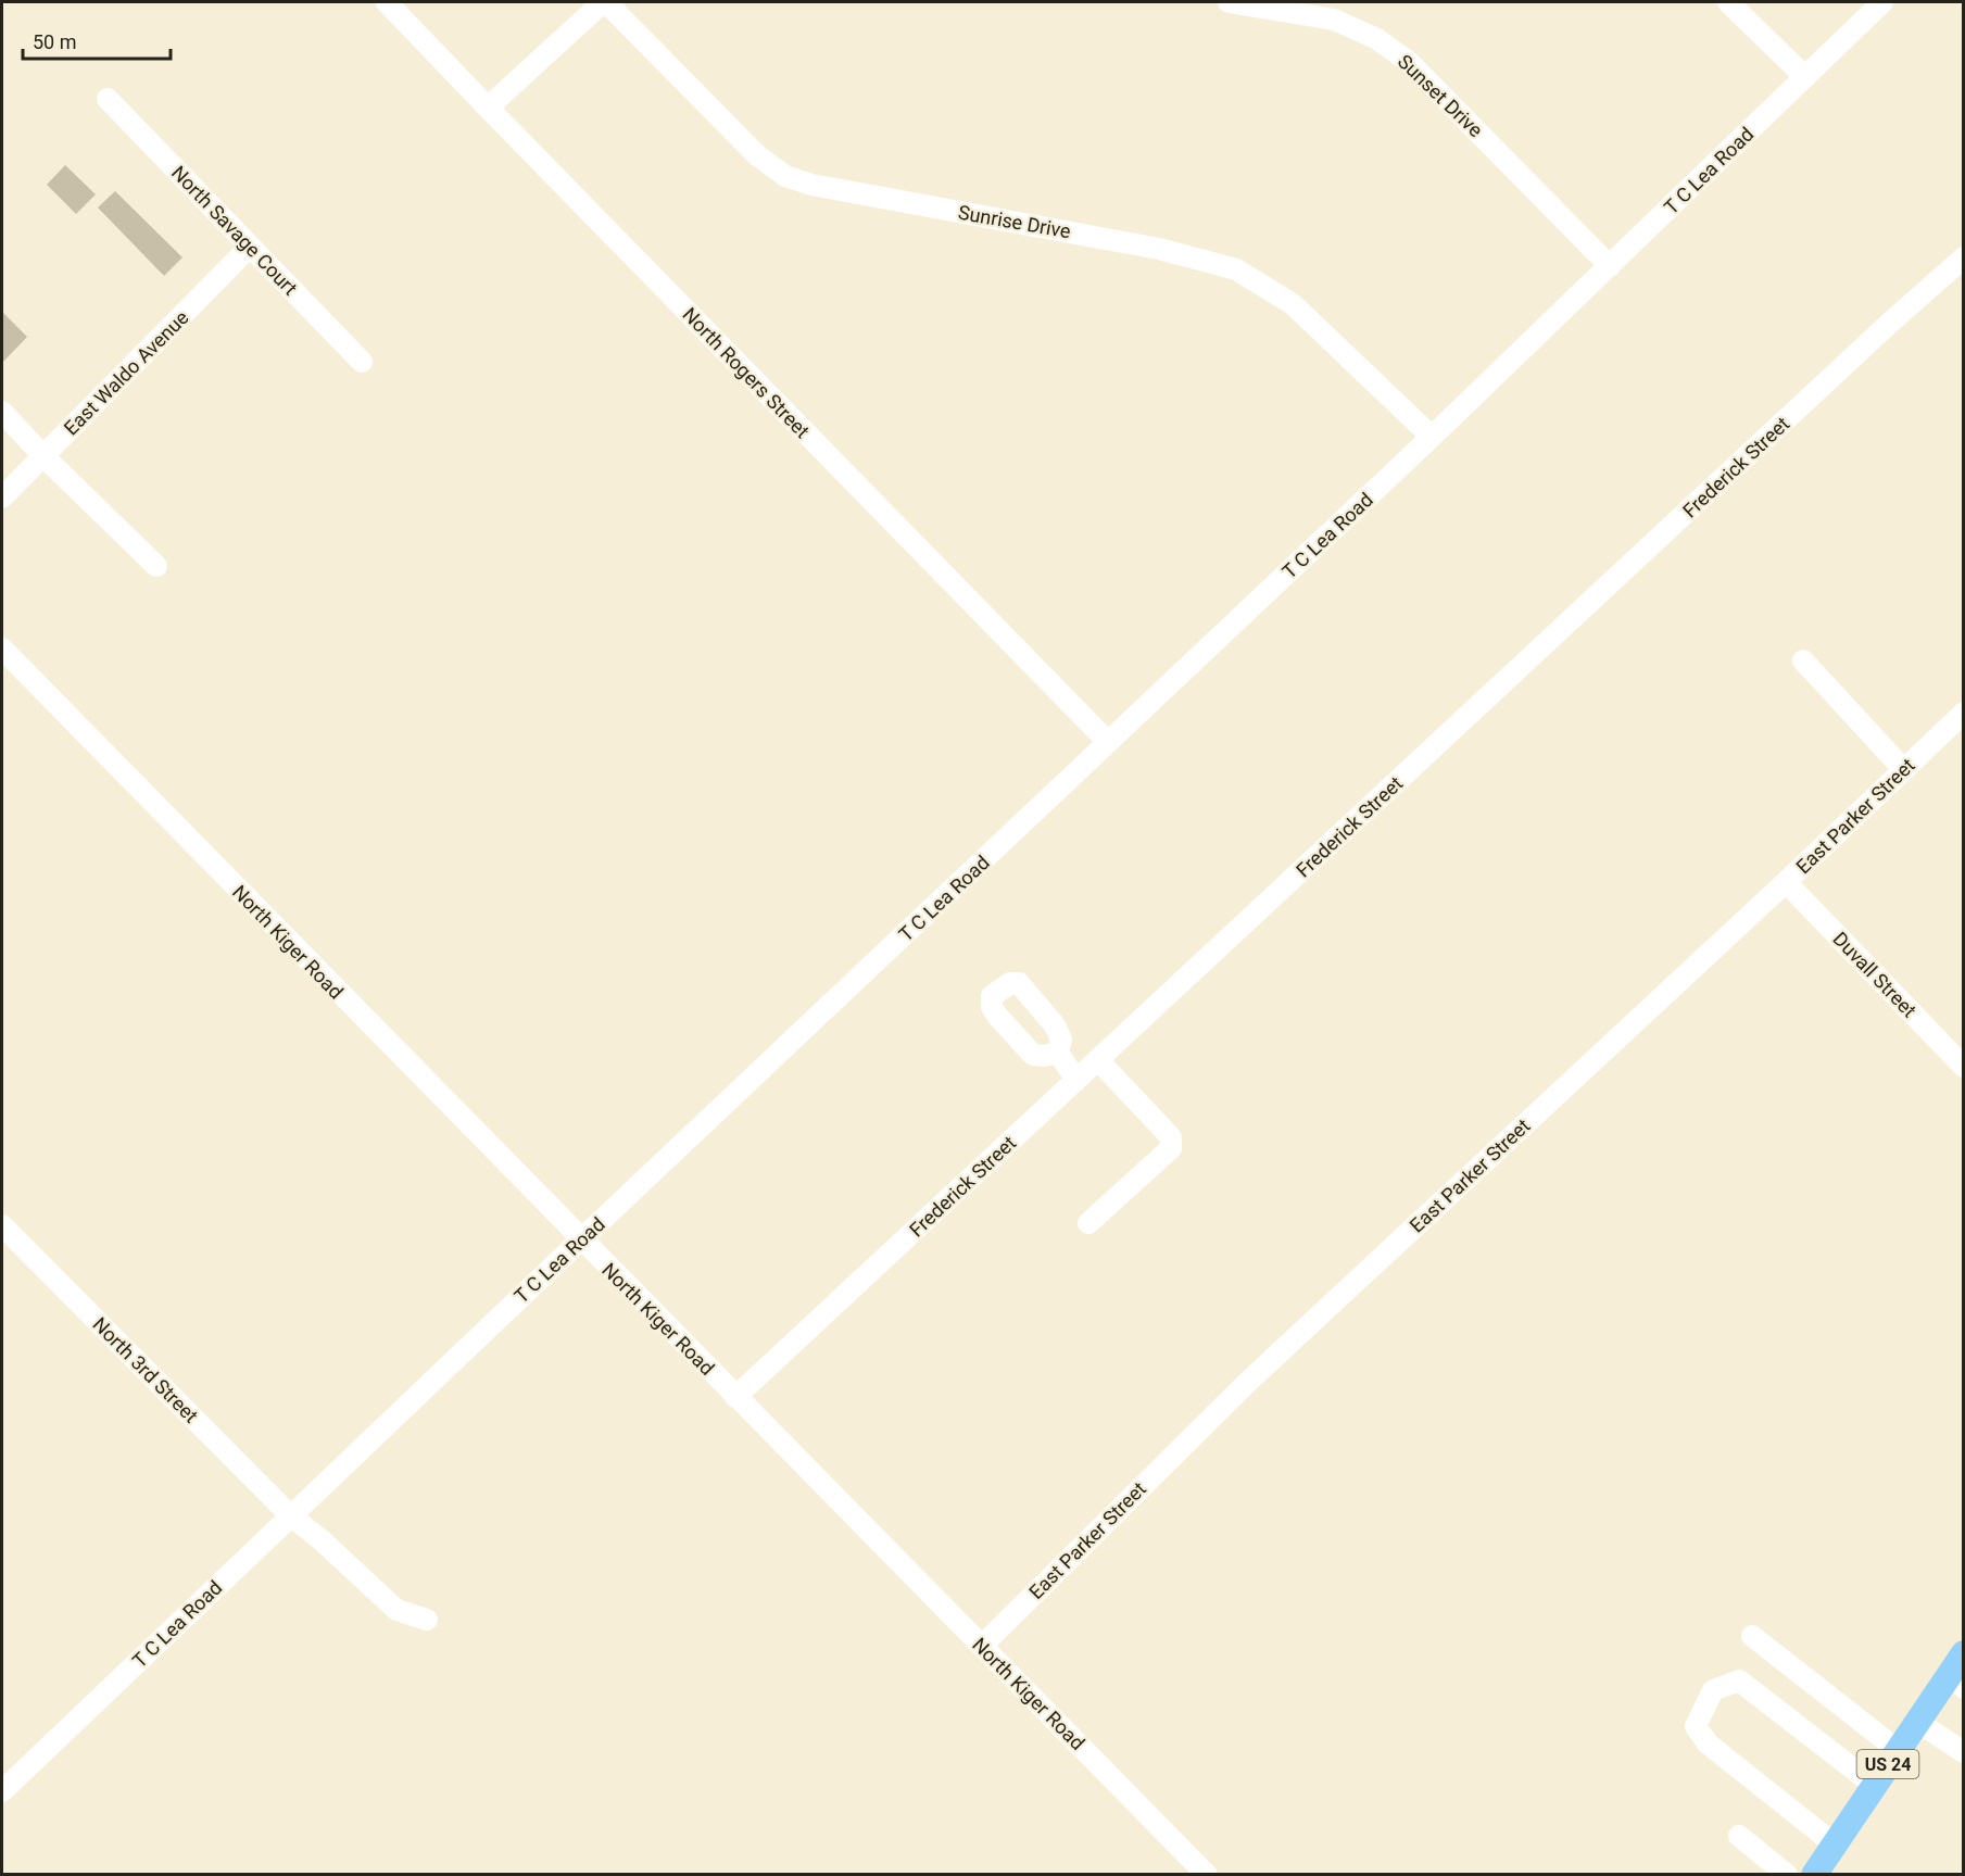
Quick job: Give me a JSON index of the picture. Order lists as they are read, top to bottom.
{
  "streets": {
    "main road": ["US 24"],
    "street": [
      "Sunset Drive",
      "T C Lea Road",
      "Sunrise Drive",
      "North Savage Court",
      "East Waldo Avenue",
      "North Rogers Street",
      "Frederick Street",
      "East Parker Street",
      "North Kiger Road",
      "Duvall Street",
      "North 3rd Street"
    ]
  },
  "crossings": [
    ["Sunset Drive", "T C Lea Road"],
    ["T C Lea Road", "Sunrise Drive"],
    ["T C Lea Road", "North Rogers Street"],
    ["T C Lea Road", "North Kiger Road"],
    ["T C Lea Road", "North 3rd Street"],
    ["North Savage Court", "East Waldo Avenue"],
    ["Frederick Street", "North Kiger Road"],
    ["East Parker Street", "North Kiger Road"],
    ["East Parker Street", "Duvall Street"]
  ],
  "scale_bar": "50 m"
}
